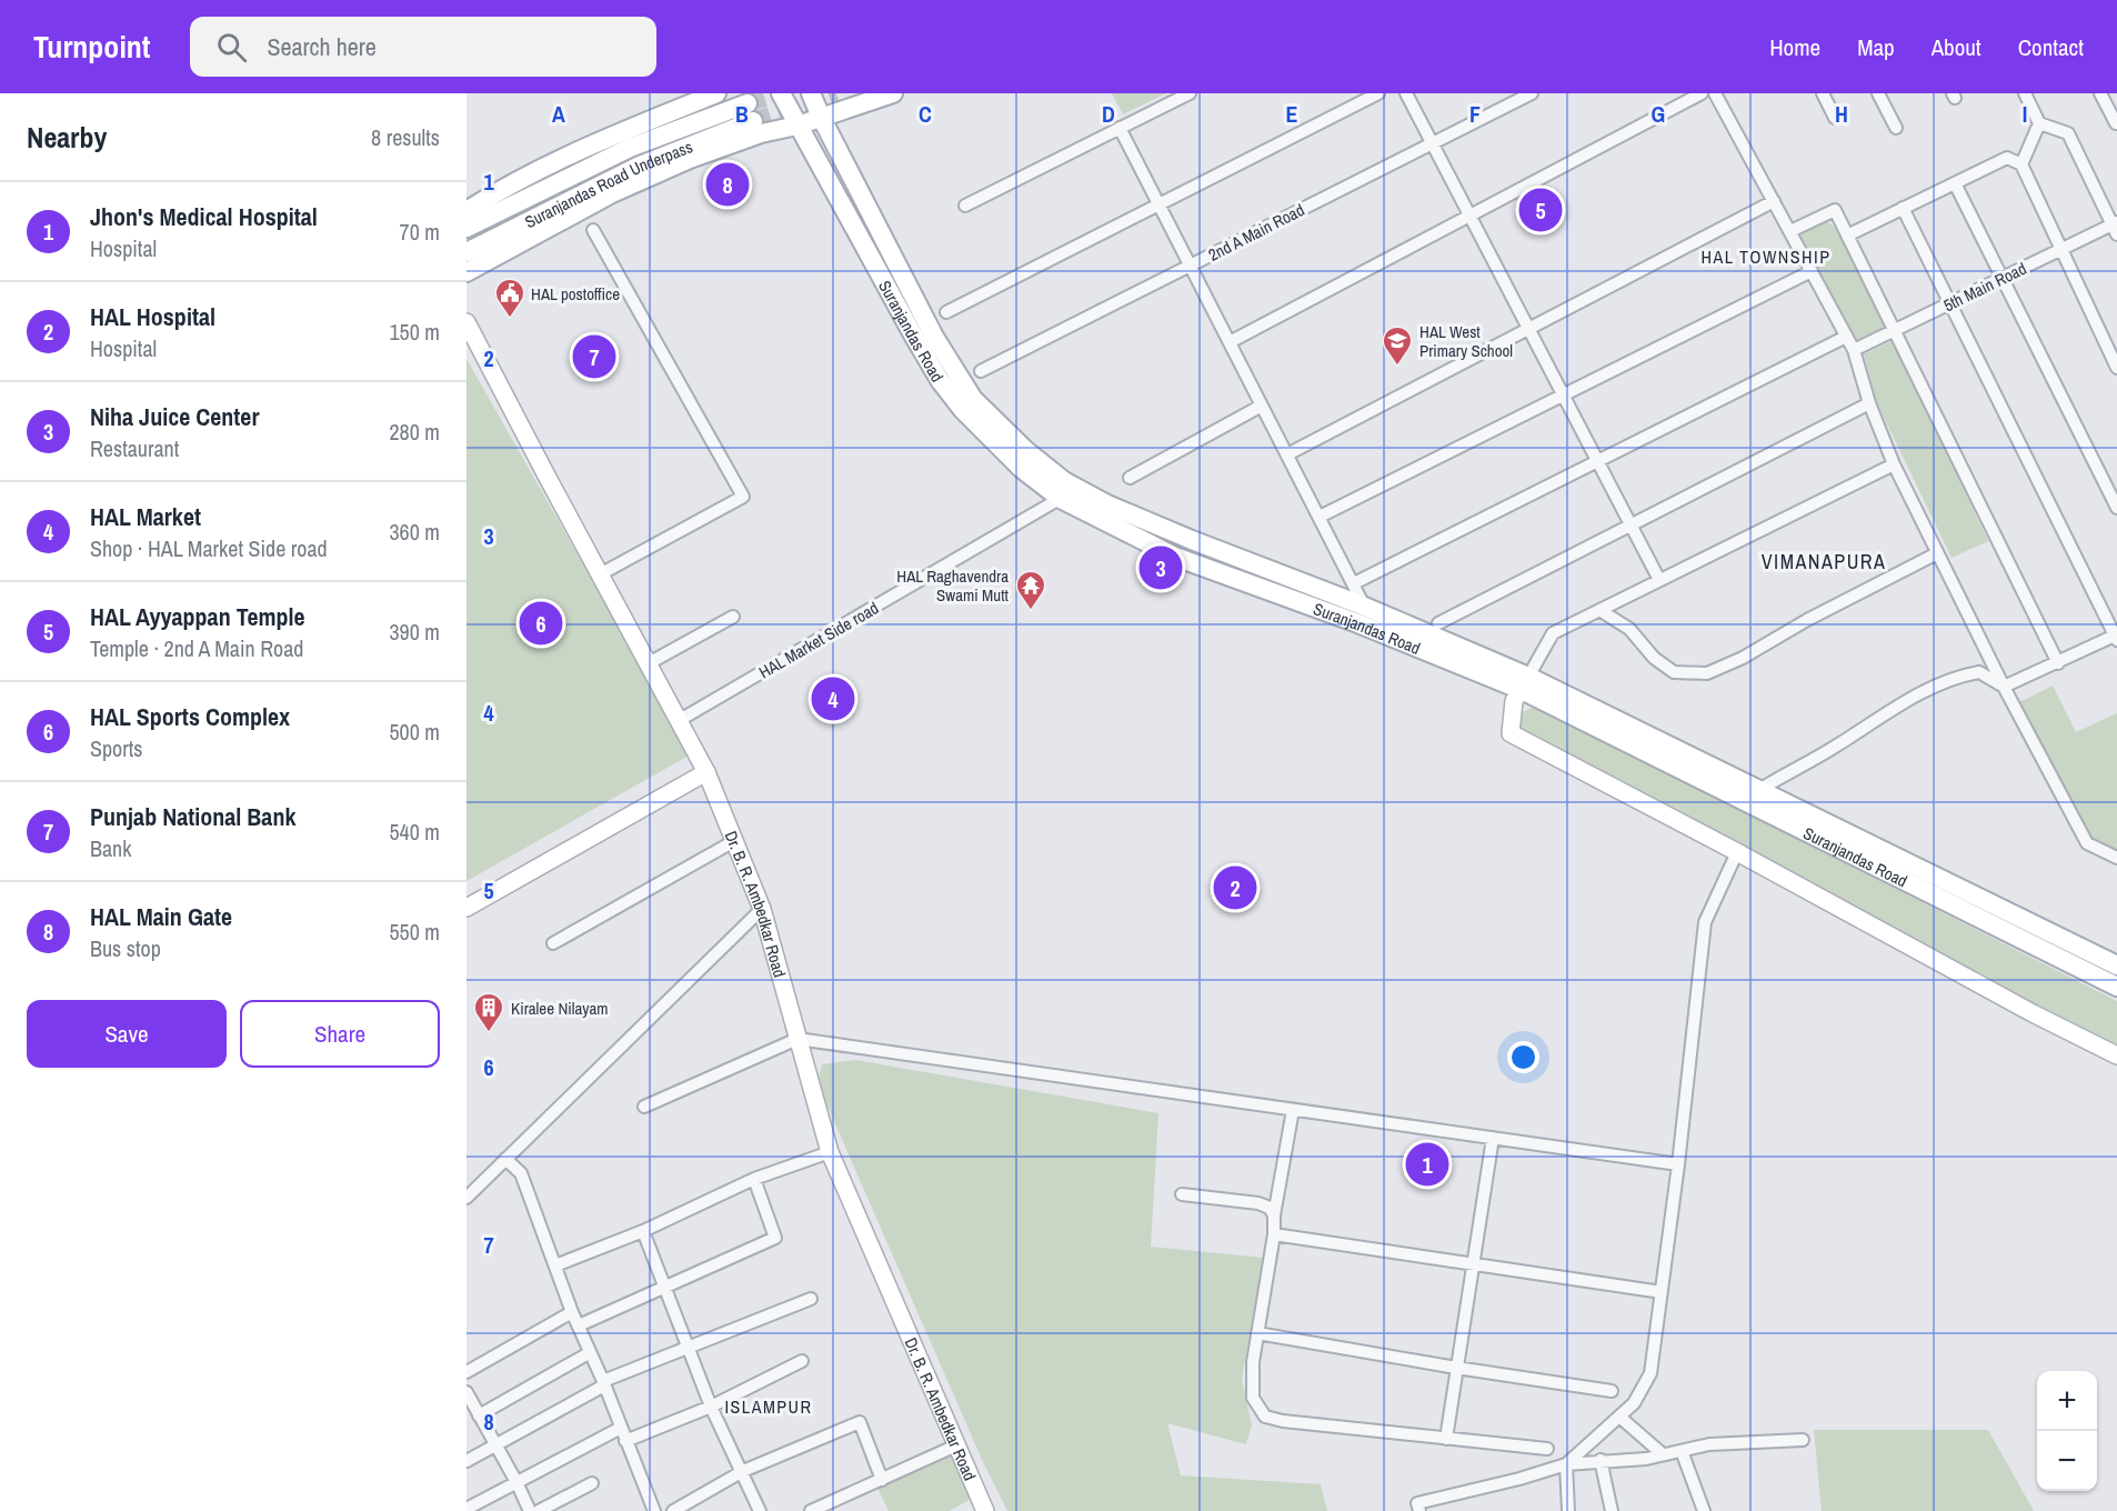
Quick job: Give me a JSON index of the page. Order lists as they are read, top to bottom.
{
  "streets": {
    "main road": ["Suranjandas Road Underpass", "Suranjandas Road"],
    "street": [
      "2nd A Main Road",
      "5th Main Road",
      "HAL Market Side road",
      "Dr. B. R. Ambedkar Road"
    ]
  },
  "crossings": [
    ["Suranjandas Road", "HAL Market Side road"],
    ["HAL Market Side road", "Dr. B. R. Ambedkar Road"]
  ],
  "districts": ["HAL TOWNSHIP", "VIMANAPURA", "ISLAMPUR"],
  "places": {
    "public building": ["HAL postoffice"],
    "school or university": ["HAL West Primary School"],
    "temple": ["HAL Raghavendra Swami Mutt"],
    "building": ["Kiralee Nilayam"]
  },
  "page": {
    "header": "Turnpoint",
    "search": "Search here",
    "nav": [
      "Home",
      "Map",
      "About",
      "Contact"
    ],
    "heading": ["Nearby", "8 results"],
    "pins": [
      "8",
      "5",
      "7",
      "3",
      "6",
      "4",
      "2",
      "1"
    ],
    "list": [
      {
        "mark": "1",
        "name": "Jhon's Medical Hospital",
        "note": "Hospital",
        "value": "70 m"
      },
      {
        "mark": "2",
        "name": "HAL Hospital",
        "note": "Hospital",
        "value": "150 m"
      },
      {
        "mark": "3",
        "name": "Niha Juice Center",
        "note": "Restaurant",
        "value": "280 m"
      },
      {
        "mark": "4",
        "name": "HAL Market",
        "note": "Shop · HAL Market Side road",
        "value": "360 m"
      },
      {
        "mark": "5",
        "name": "HAL Ayyappan Temple",
        "note": "Temple · 2nd A Main Road",
        "value": "390 m"
      },
      {
        "mark": "6",
        "name": "HAL Sports Complex",
        "note": "Sports",
        "value": "500 m"
      },
      {
        "mark": "7",
        "name": "Punjab National Bank",
        "note": "Bank",
        "value": "540 m"
      },
      {
        "mark": "8",
        "name": "HAL Main Gate",
        "note": "Bus stop",
        "value": "550 m"
      }
    ],
    "buttons": ["Save", "Share"],
    "map_buttons": ["+", "−"]
  },
  "grid": {
    "columns": [
      "A",
      "B",
      "C",
      "D",
      "E",
      "F",
      "G",
      "H",
      "I"
    ],
    "rows": [
      "1",
      "2",
      "3",
      "4",
      "5",
      "6",
      "7",
      "8"
    ]
  }
}
